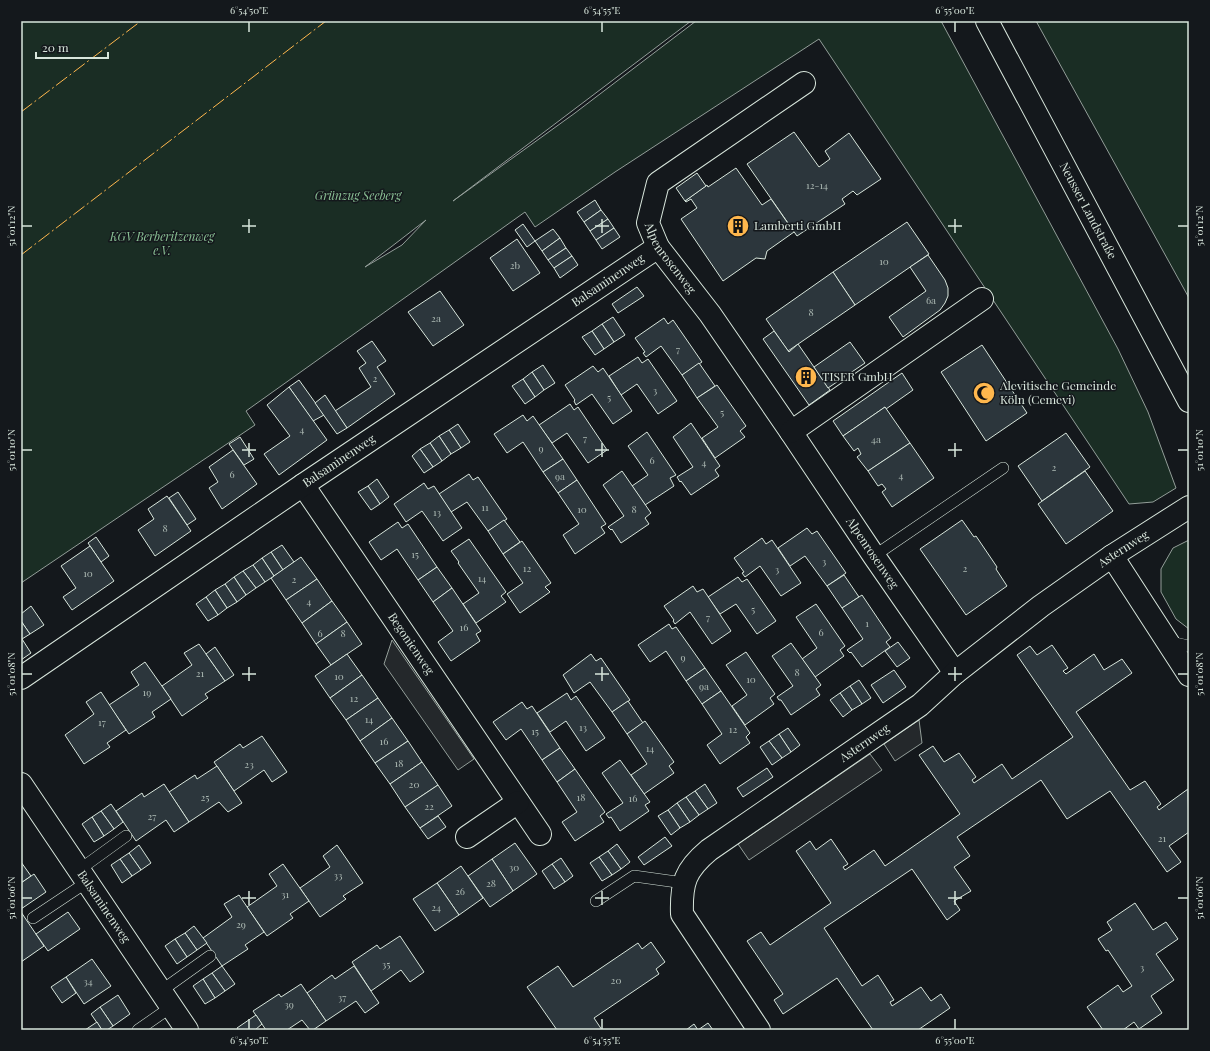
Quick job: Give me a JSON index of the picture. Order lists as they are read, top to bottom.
{
  "streets": {
    "street": [
      "Neusser Landstraße",
      "Alpenrosenweg",
      "Balsaminenweg",
      "Asternweg",
      "Begonienweg"
    ]
  },
  "crossings": [
    ["Alpenrosenweg", "Balsaminenweg"],
    ["Alpenrosenweg", "Asternweg"],
    ["Balsaminenweg", "Begonienweg"]
  ],
  "parks": ["Grünzug Seeberg", "KGV Berberitzenweg e.V."],
  "places": {
    "building": ["Lamberti GmbH", "TISER GmbH"],
    "mosque": ["Alevitische Gemeinde Köln (Cemevi)"]
  },
  "house_numbers": [
    "12-14",
    "10",
    "2b",
    "6a",
    "8",
    "2a",
    "7",
    "2",
    "3",
    "5",
    "5",
    "4",
    "7",
    "4a",
    "9",
    "6",
    "4",
    "2",
    "6",
    "4",
    "9a",
    "11",
    "10",
    "8",
    "13",
    "8",
    "15",
    "3",
    "12",
    "2",
    "3",
    "10",
    "14",
    "2",
    "4",
    "5",
    "7",
    "1",
    "16",
    "6",
    "6",
    "8",
    "9",
    "8",
    "21",
    "10",
    "10",
    "9a",
    "19",
    "12",
    "14",
    "17",
    "13",
    "12",
    "15",
    "16",
    "14",
    "18",
    "23",
    "20",
    "25",
    "18",
    "16",
    "22",
    "27",
    "21",
    "30",
    "33",
    "28",
    "26",
    "31",
    "24",
    "29",
    "35",
    "3",
    "20",
    "34",
    "37",
    "39"
  ],
  "scale_bar": "20 m",
  "coordinates": [
    "6°54'50\"E",
    "6°54'55\"E",
    "6°55'00\"E",
    "51°01'12\"N",
    "51°01'10\"N",
    "51°01'08\"N",
    "51°01'06\"N"
  ]
}
